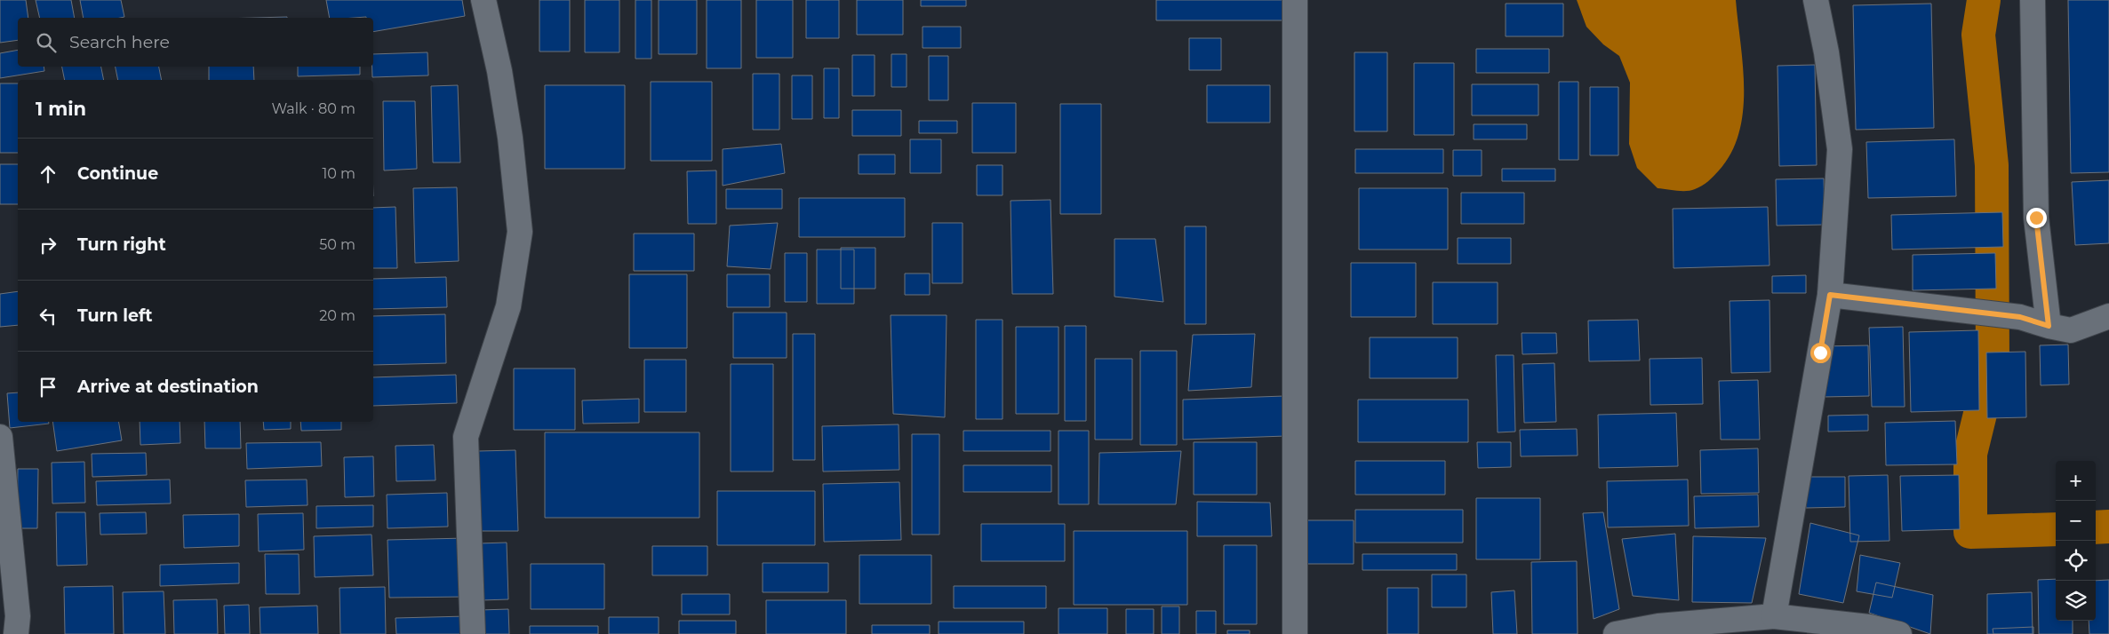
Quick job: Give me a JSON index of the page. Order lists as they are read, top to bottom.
{
  "page": {
    "search": "Search here",
    "heading": ["1 min", "Walk · 80 m"],
    "list": [
      ["Continue", "10 m"],
      ["Turn right", "50 m"],
      ["Turn left", "20 m"],
      "Arrive at destination"
    ],
    "map_buttons": ["+", "−"]
  }
}
